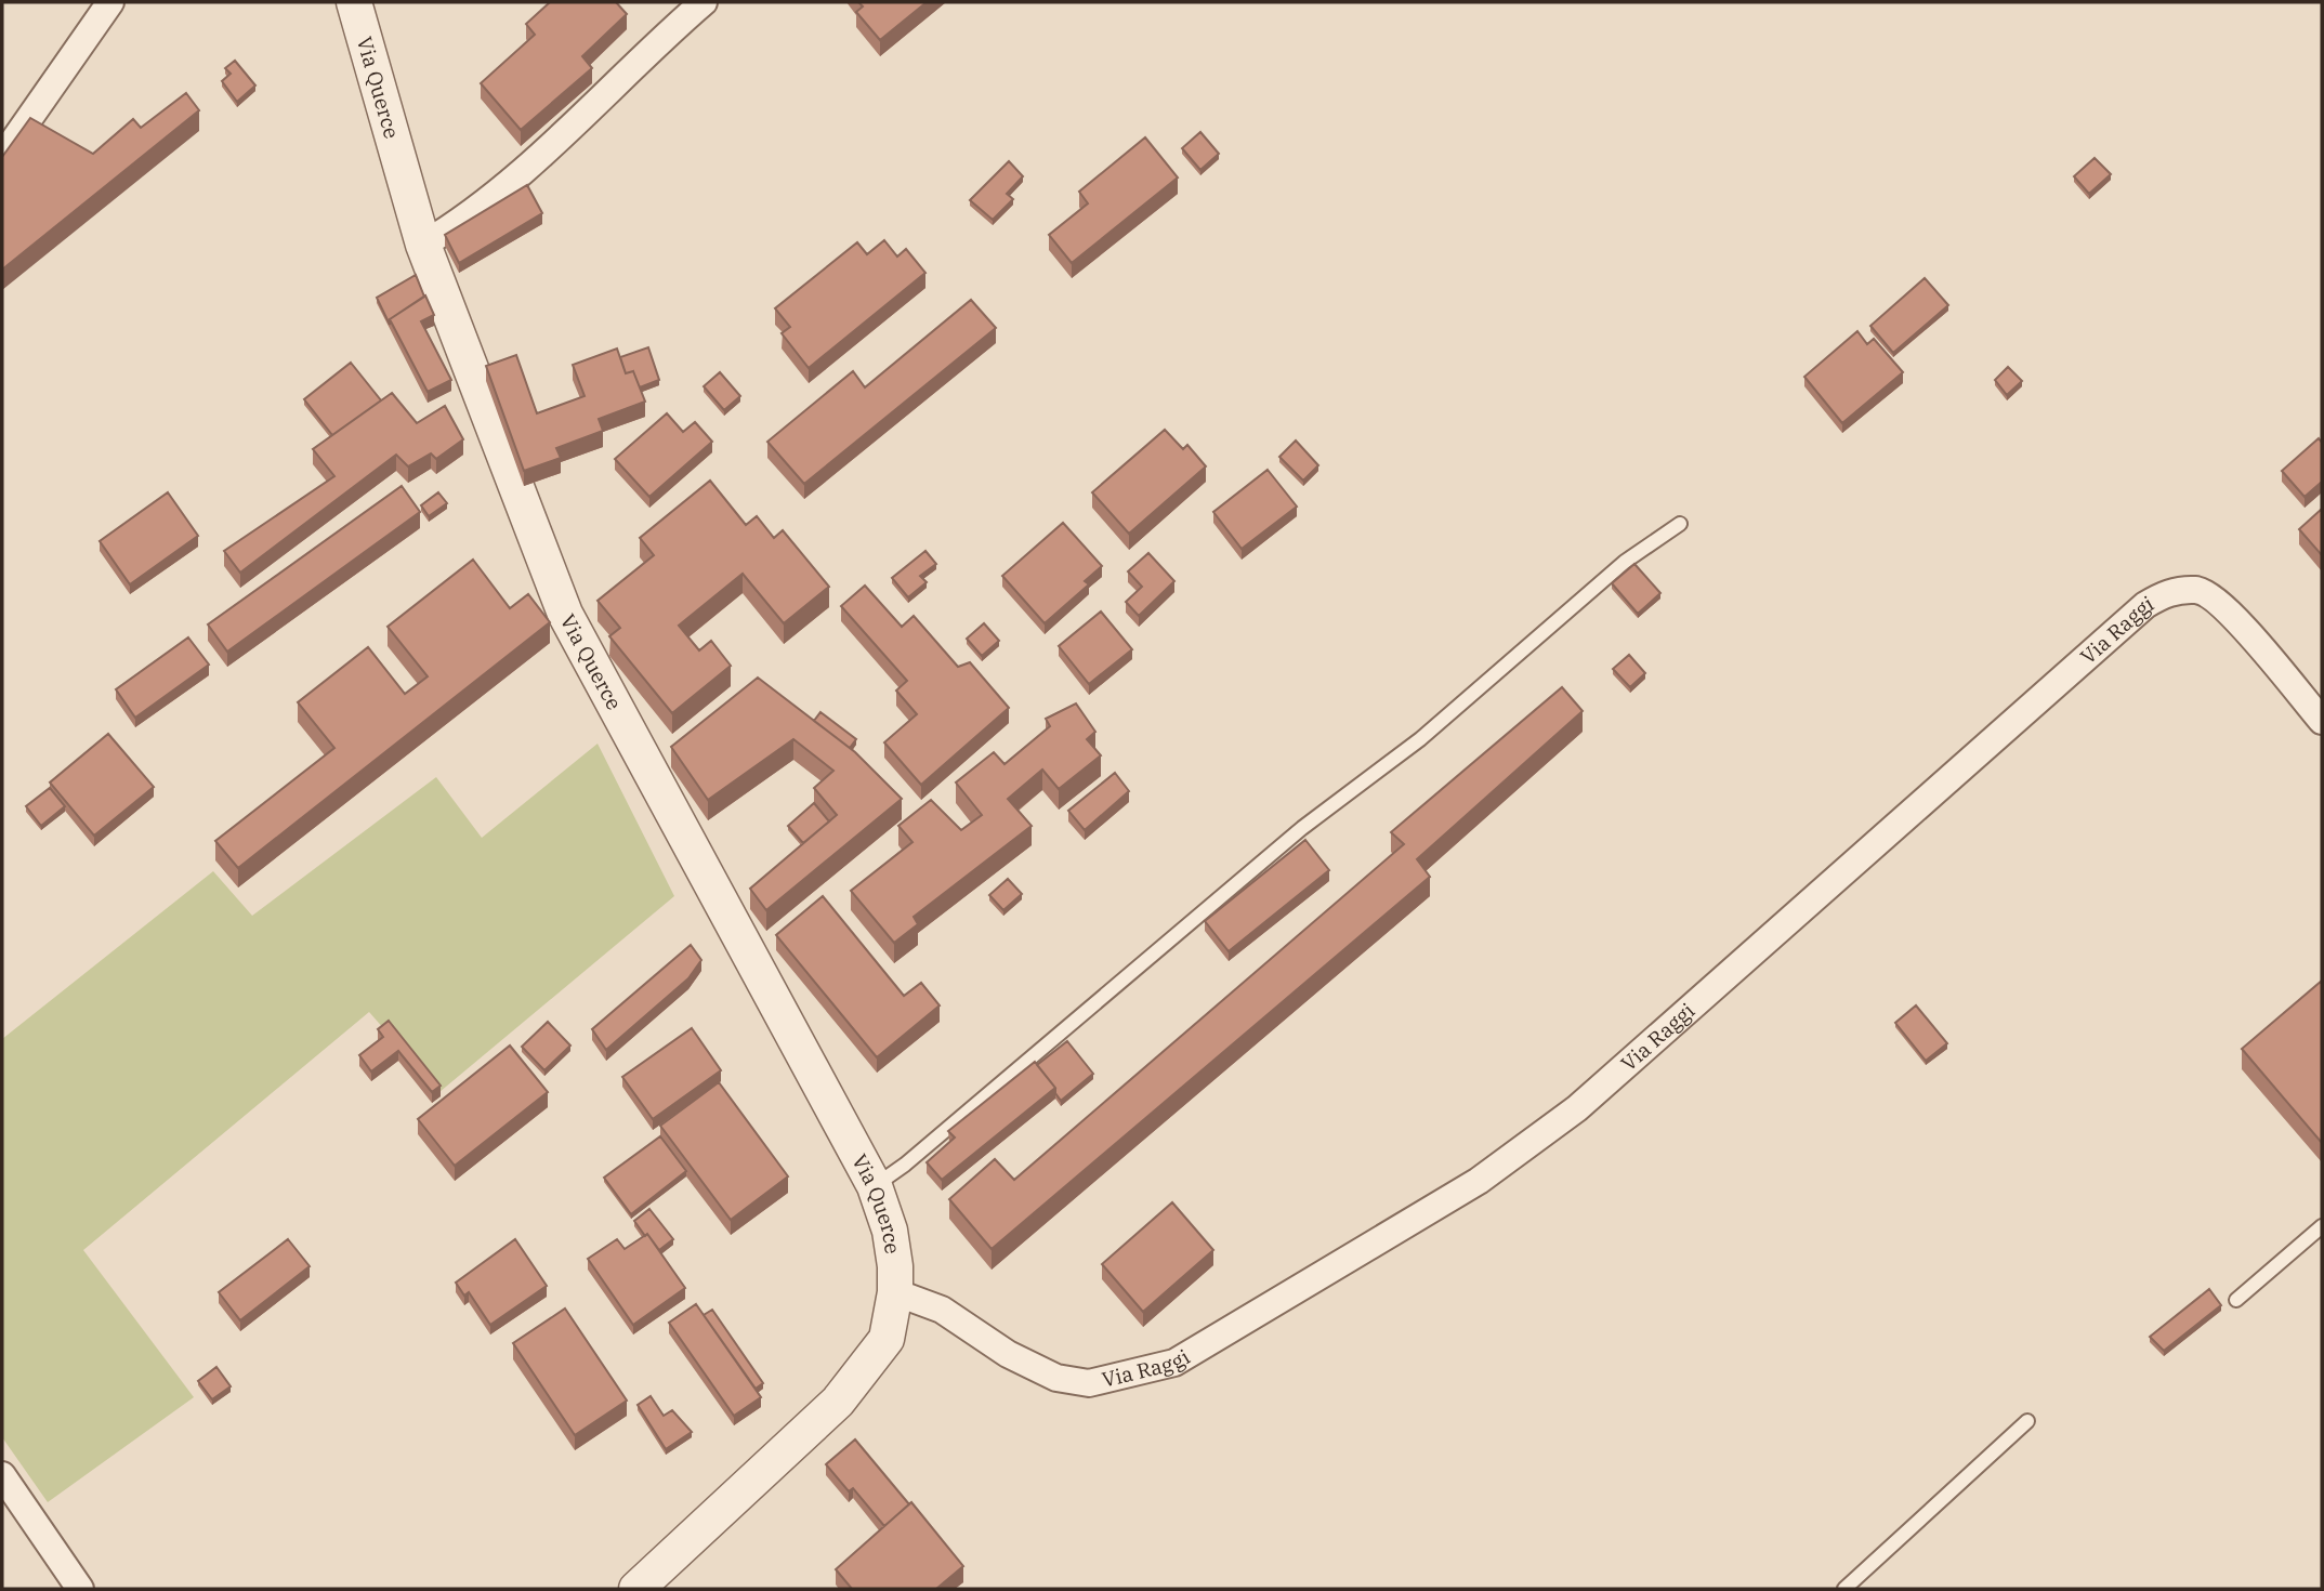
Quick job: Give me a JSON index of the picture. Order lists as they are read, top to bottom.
{
  "streets": {
    "street": ["Via Querce", "Via Raggi"]
  },
  "crossings": [
    ["Via Querce", "Via Raggi"]
  ]
}
